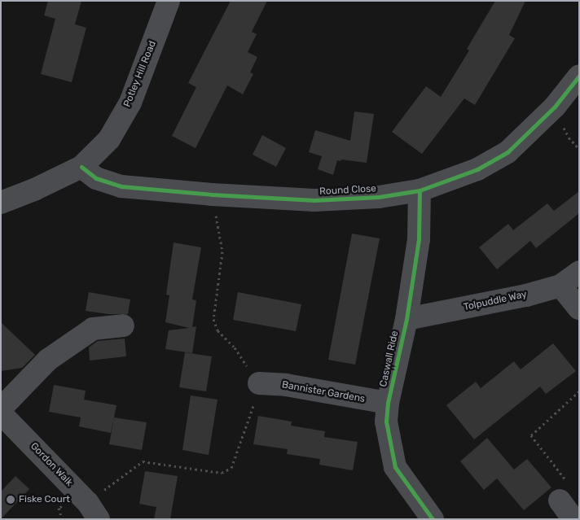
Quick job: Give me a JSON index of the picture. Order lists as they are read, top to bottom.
{
  "streets": {
    "street": [
      "Potley Hill Road",
      "Round Close",
      "Tolpuddle Way",
      "Caswall Ride",
      "Bannister Gardens",
      "Gordon Walk"
    ]
  },
  "crossings": [
    ["Potley Hill Road", "Round Close"],
    ["Round Close", "Caswall Ride"],
    ["Tolpuddle Way", "Caswall Ride"],
    ["Caswall Ride", "Bannister Gardens"]
  ],
  "places": ["Fiske Court"]
}
